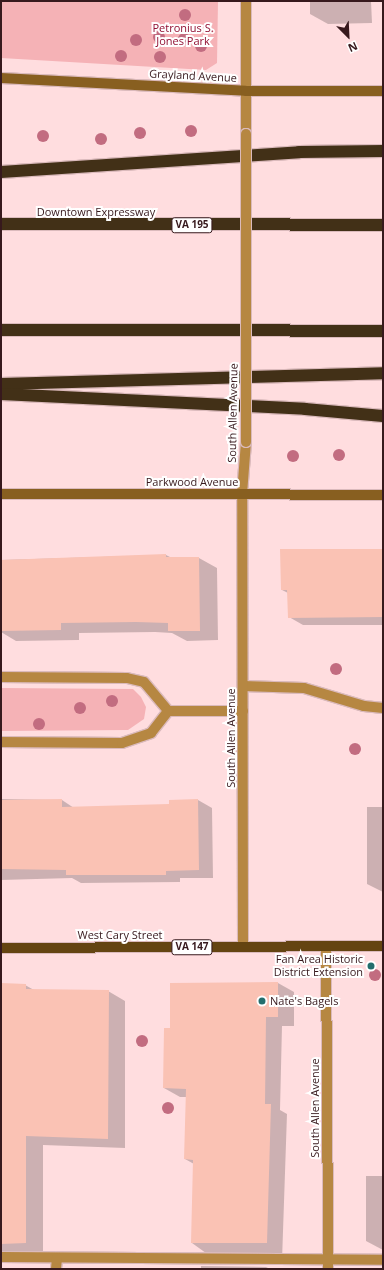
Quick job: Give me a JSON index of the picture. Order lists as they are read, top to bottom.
{
  "streets": {
    "highway": ["Downtown Expressway", "VA 195"],
    "main road": ["West Cary Street", "VA 147"],
    "street": ["Grayland Avenue", "South Allen Avenue", "Parkwood Avenue"]
  },
  "crossings": [
    ["Grayland Avenue", "South Allen Avenue"],
    ["South Allen Avenue", "Parkwood Avenue"],
    ["South Allen Avenue", "West Cary Street"]
  ],
  "parks": ["Petronius S. Jones Park"],
  "places": ["Fan Area Historic District Extension", "Nate's Bagels"],
  "north": "bottom right"
}
